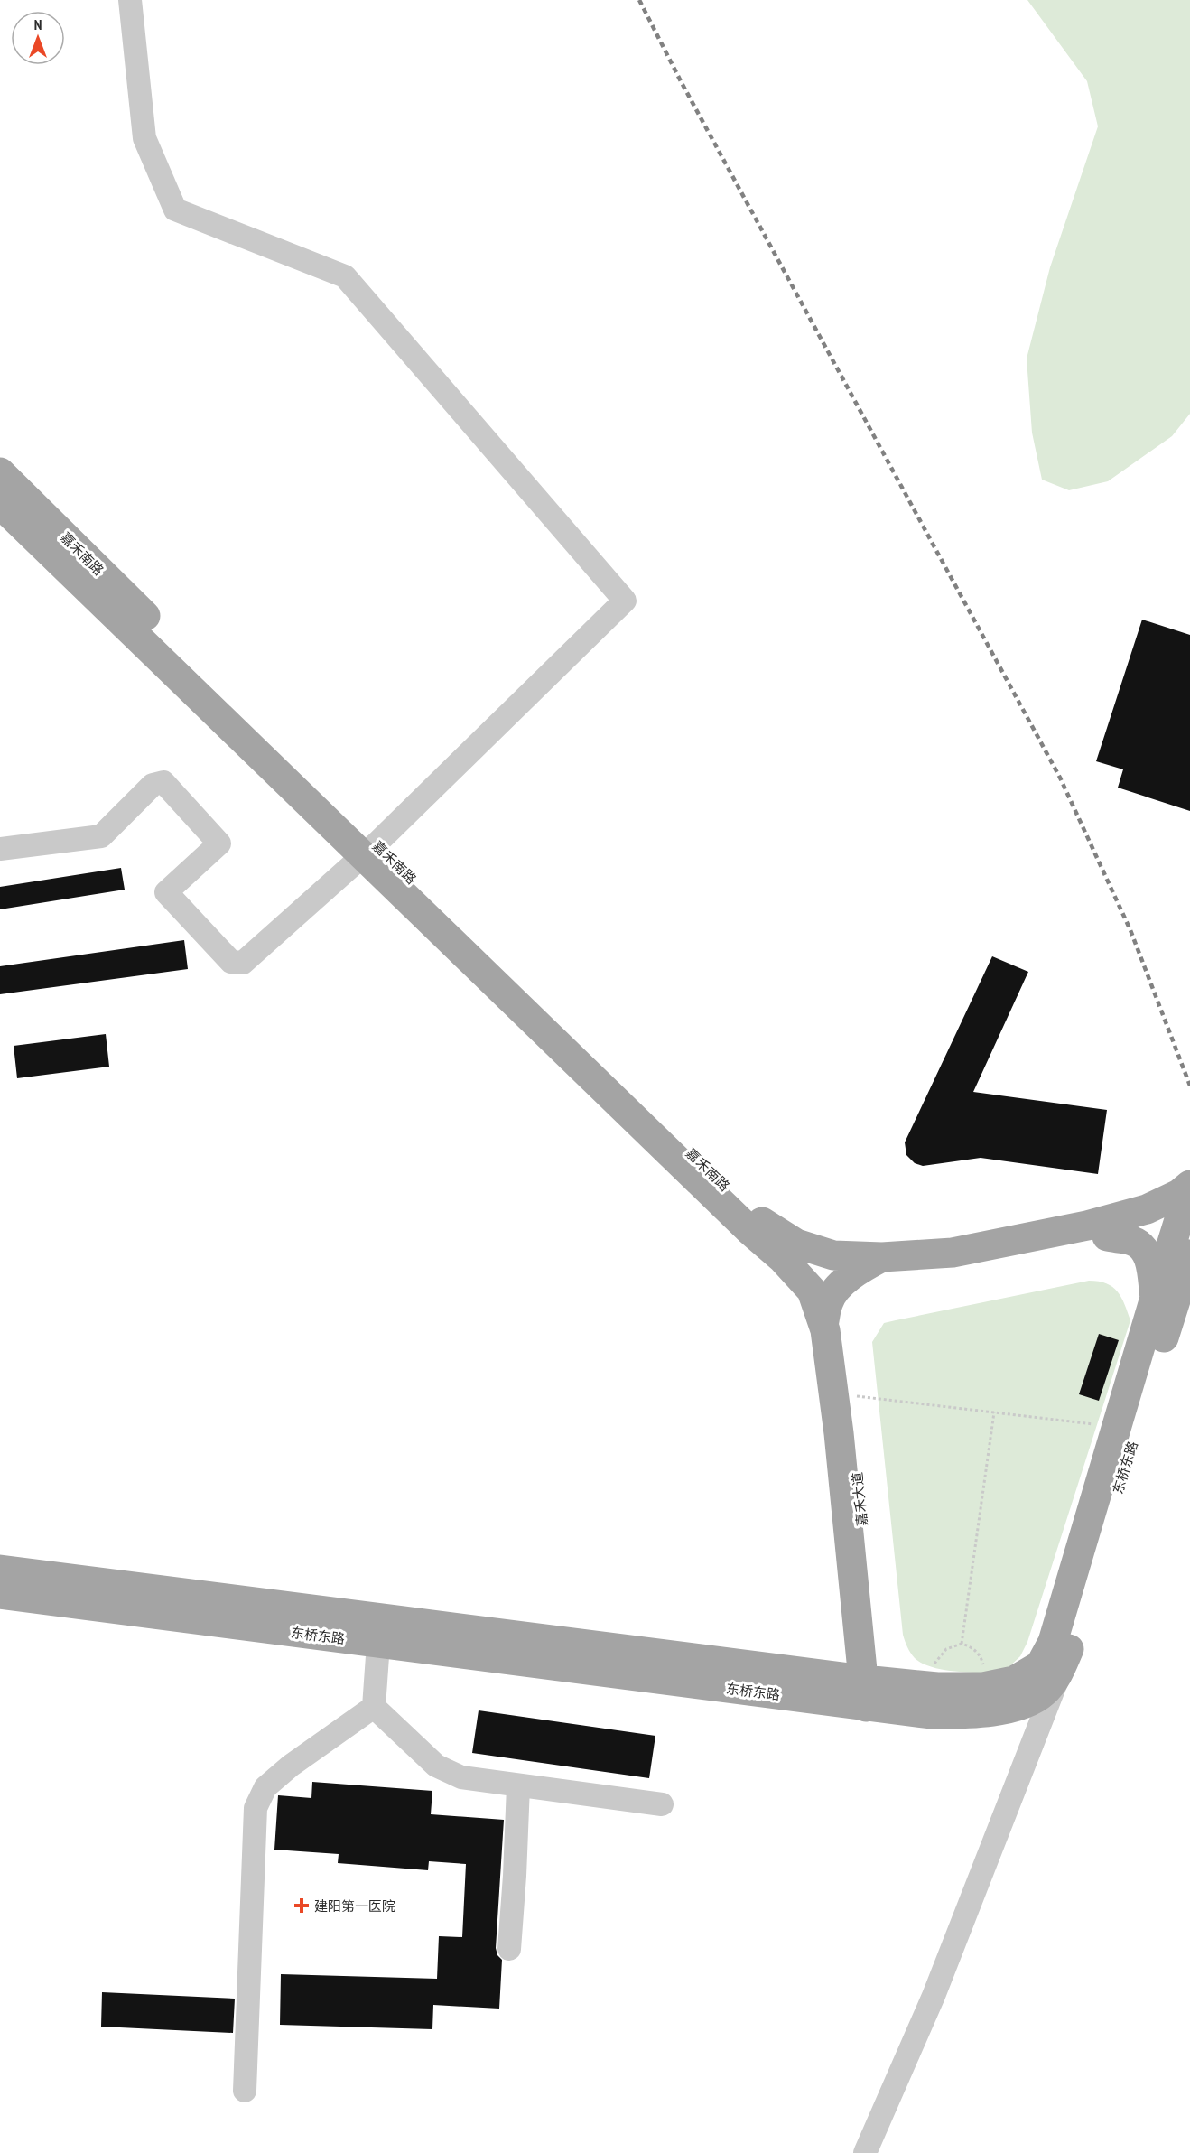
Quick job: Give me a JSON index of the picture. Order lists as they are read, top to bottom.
{
  "streets": {
    "main road": ["嘉禾南路", "东桥东路", "嘉禾大道"]
  },
  "crossings": [
    ["东桥东路", "嘉禾大道"]
  ],
  "places": {
    "health": ["建阳第一医院"]
  },
  "north": "top"
}
